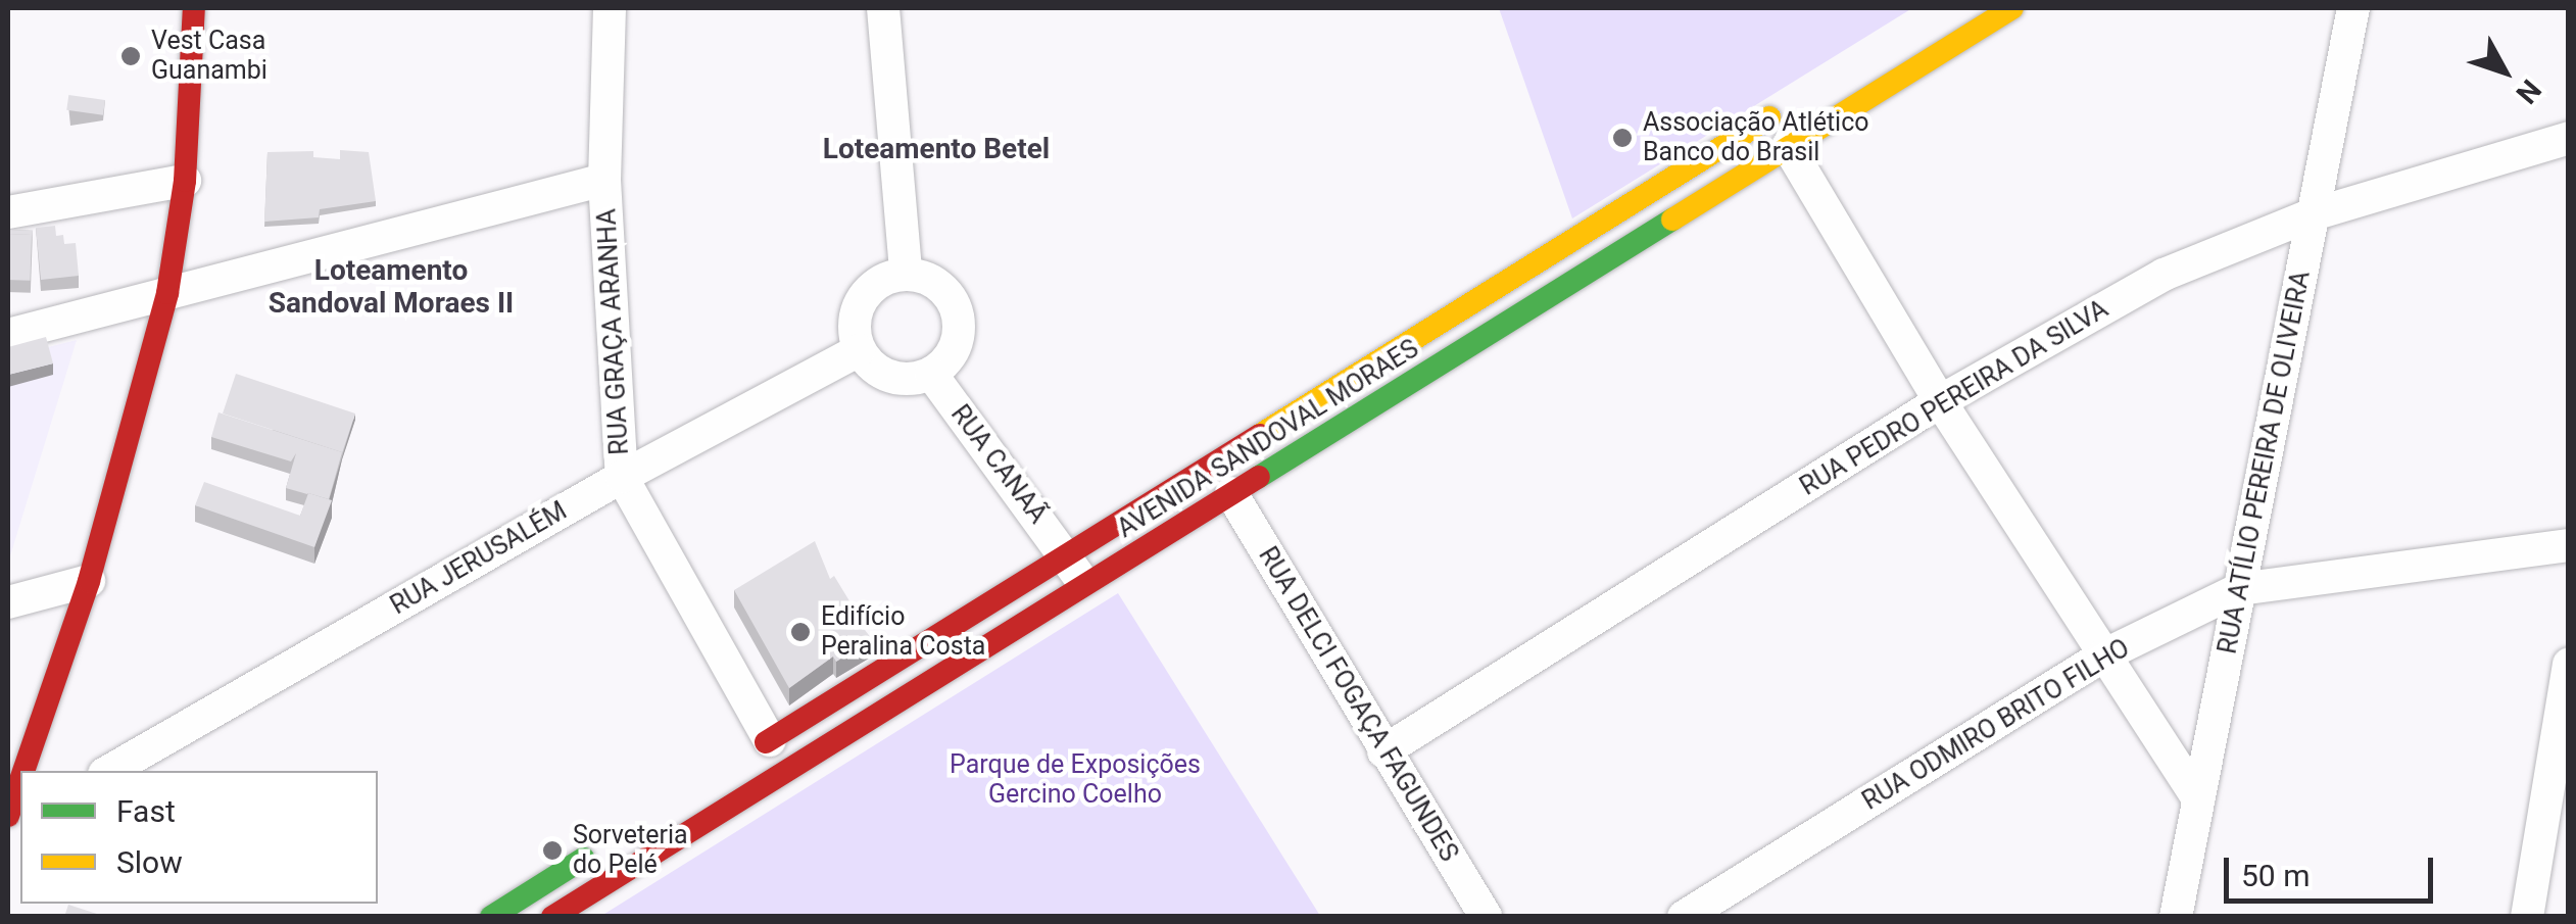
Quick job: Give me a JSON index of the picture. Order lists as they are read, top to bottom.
{
  "streets": {
    "main road": ["AVENIDA SANDOVAL MORAES"],
    "street": [
      "RUA GRAÇA ARANHA",
      "RUA PEDRO PEREIRA DA SILVA",
      "RUA ATÍLIO PEREIRA DE OLIVEIRA",
      "RUA CANAÃ",
      "RUA JERUSALÉM",
      "RUA DELCI FOGAÇA FAGUNDES",
      "RUA ODMIRO BRITO FILHO"
    ]
  },
  "crossings": [
    ["RUA GRAÇA ARANHA", "AVENIDA SANDOVAL MORAES"],
    ["RUA GRAÇA ARANHA", "RUA JERUSALÉM"],
    ["RUA PEDRO PEREIRA DA SILVA", "RUA ATÍLIO PEREIRA DE OLIVEIRA"],
    ["RUA PEDRO PEREIRA DA SILVA", "RUA DELCI FOGAÇA FAGUNDES"],
    ["AVENIDA SANDOVAL MORAES", "RUA CANAÃ"],
    ["AVENIDA SANDOVAL MORAES", "RUA DELCI FOGAÇA FAGUNDES"],
    ["RUA ATÍLIO PEREIRA DE OLIVEIRA", "RUA ODMIRO BRITO FILHO"],
    ["RUA CANAÃ", "RUA JERUSALÉM"]
  ],
  "districts": ["Loteamento Betel", "Loteamento Sandoval Moraes II"],
  "parks": ["Parque de Exposições Gercino Coelho"],
  "places": [
    "Vest Casa Guanambi",
    "Associação Atlético Banco do Brasil",
    "Edifício Peralina Costa",
    "Sorveteria do Pelé"
  ],
  "legend": ["Fast", "Slow"],
  "scale_bar": "50 m",
  "north": "bottom right"
}
